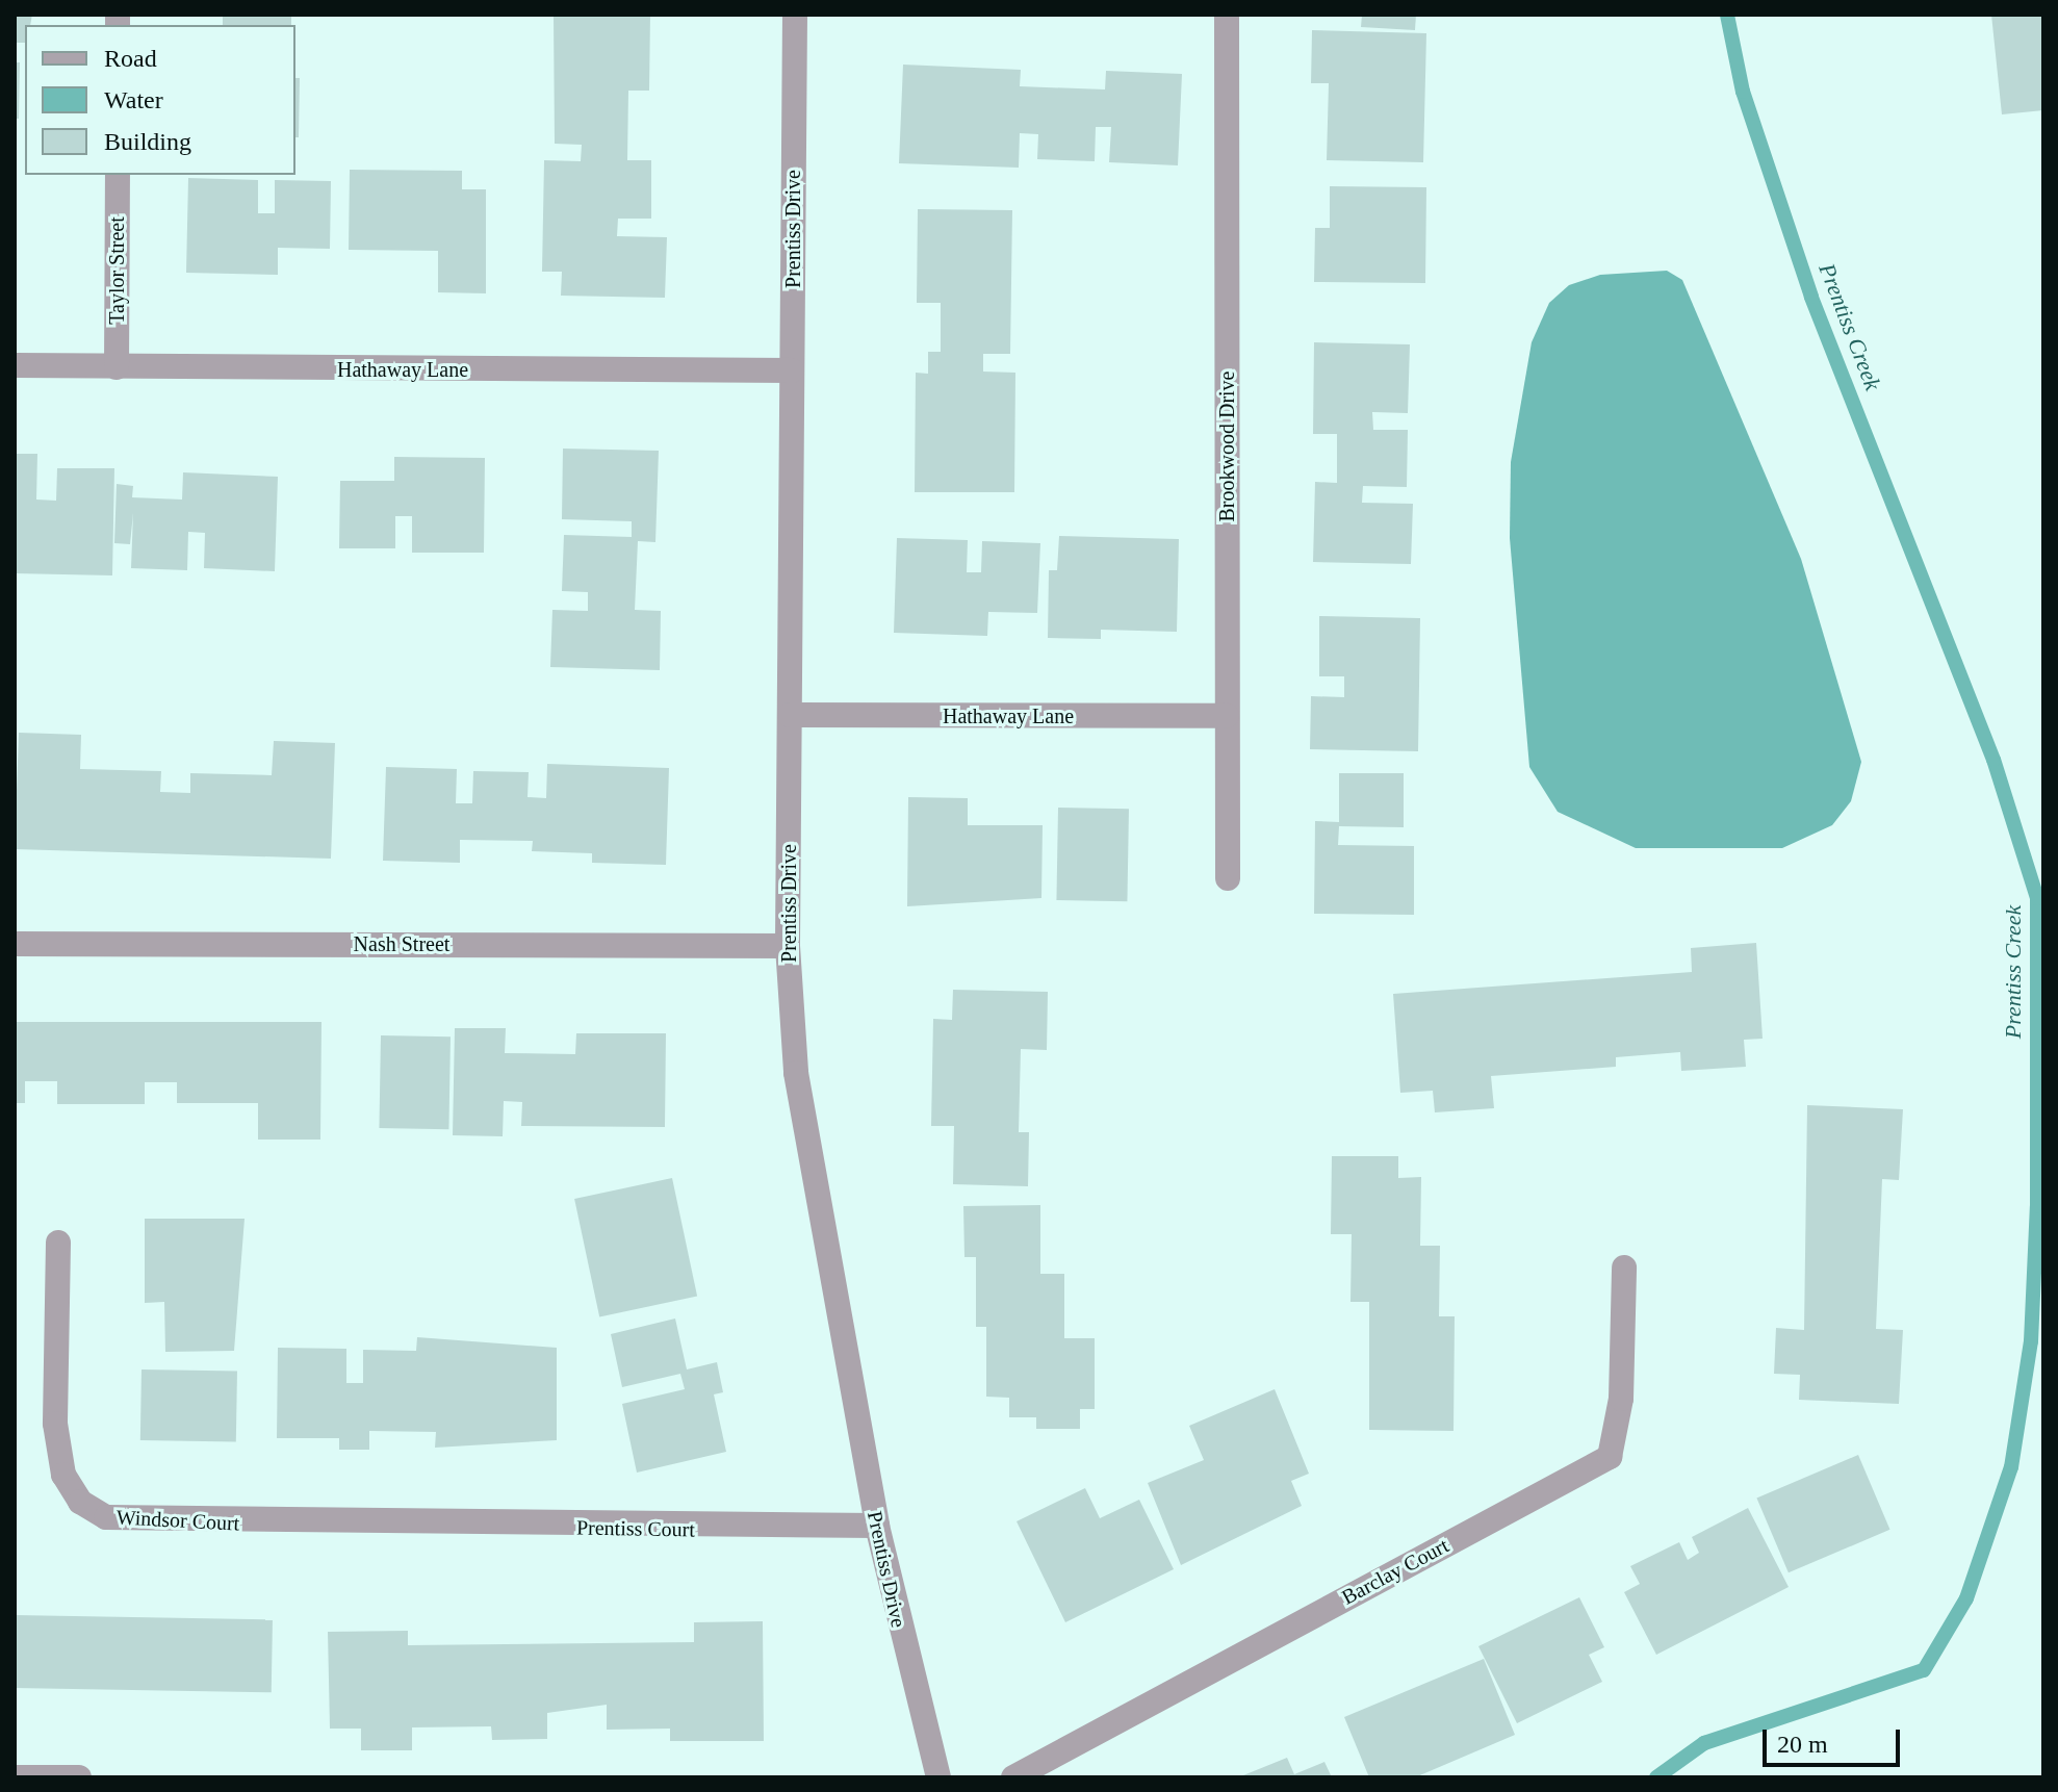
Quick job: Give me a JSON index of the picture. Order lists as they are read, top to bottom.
{
  "streets": {
    "street": [
      "Prentiss Drive",
      "Taylor Street",
      "Hathaway Lane",
      "Brookwood Drive",
      "Nash Street",
      "Windsor Court",
      "Prentiss Court",
      "Barclay Court"
    ]
  },
  "crossings": [
    ["Prentiss Drive", "Hathaway Lane"],
    ["Prentiss Drive", "Nash Street"],
    ["Prentiss Drive", "Prentiss Court"],
    ["Taylor Street", "Hathaway Lane"],
    ["Hathaway Lane", "Brookwood Drive"],
    ["Windsor Court", "Prentiss Court"]
  ],
  "water": ["Prentiss Creek"],
  "legend": ["Road", "Water", "Building"],
  "scale_bar": "20 m"
}
